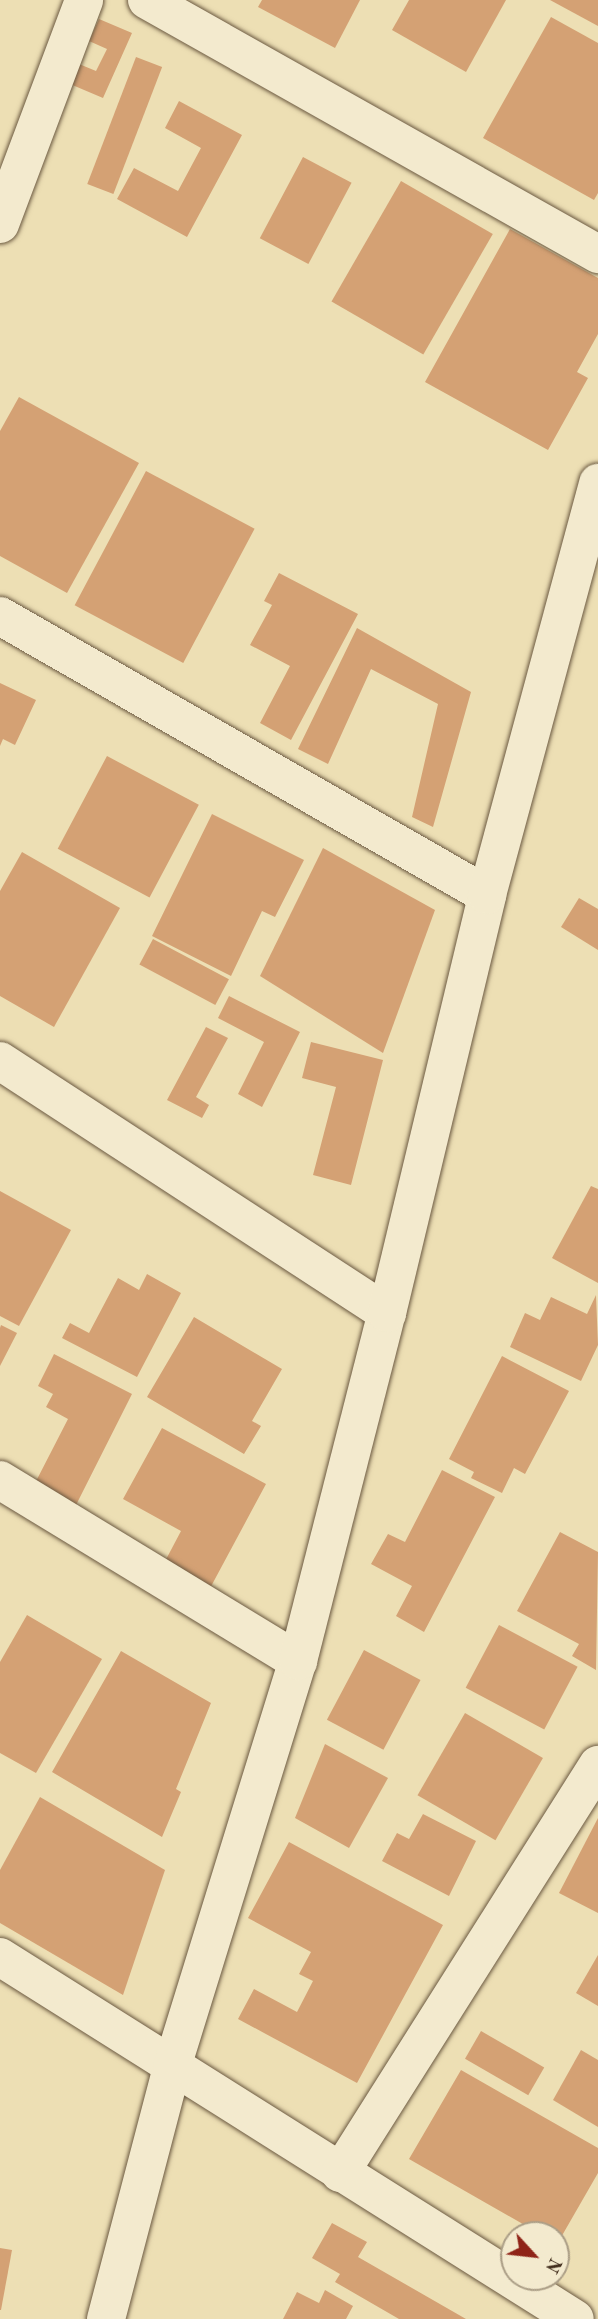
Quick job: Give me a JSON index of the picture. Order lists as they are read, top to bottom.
{
  "north": "bottom right"
}
